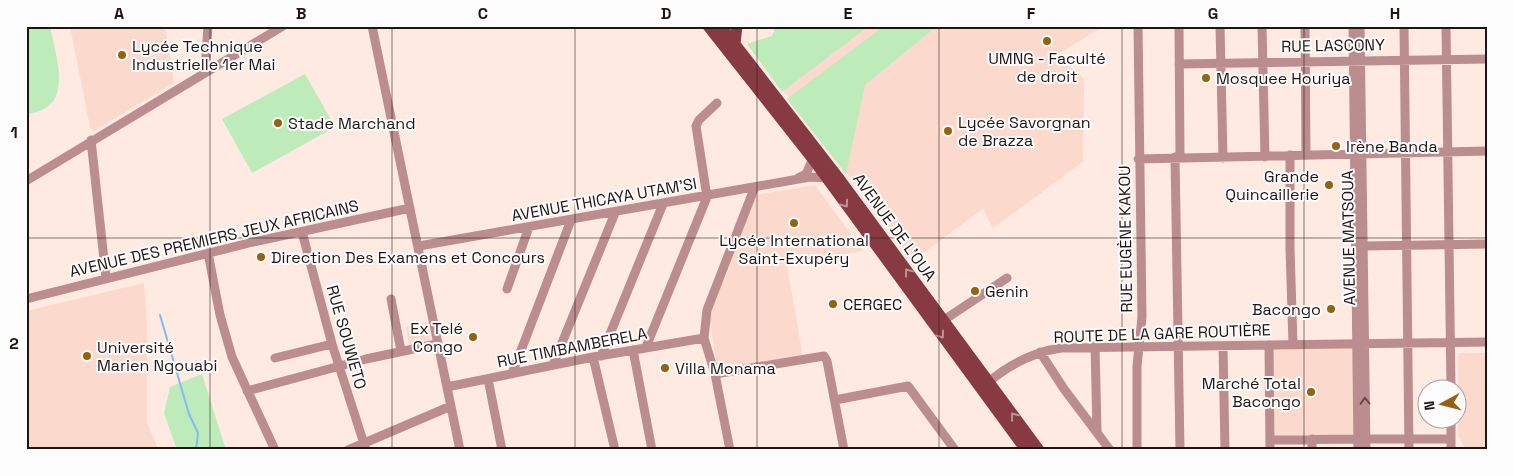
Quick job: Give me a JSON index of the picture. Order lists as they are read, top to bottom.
{
  "streets": {
    "main road": ["AVENUE DE L'OUA"],
    "street": [
      "RUE LASCONY",
      "AVENUE THICAYA UTAM'SI",
      "AVENUE DES PREMIERS JEUX AFRICAINS",
      "AVENUE MATSOUA",
      "RUE EUGÈNE KAKOU",
      "ROUTE DE LA GARE ROUTIÈRE",
      "RUE SOUWETO",
      "RUE TIMBAMBERELA"
    ]
  },
  "crossings": [
    ["RUE LASCONY", "AVENUE MATSOUA"],
    ["AVENUE THICAYA UTAM'SI", "AVENUE DE L'OUA"],
    ["AVENUE DE L'OUA", "ROUTE DE LA GARE ROUTIÈRE"],
    ["AVENUE DES PREMIERS JEUX AFRICAINS", "RUE SOUWETO"],
    ["AVENUE MATSOUA", "ROUTE DE LA GARE ROUTIÈRE"],
    ["RUE EUGÈNE KAKOU", "ROUTE DE LA GARE ROUTIÈRE"]
  ],
  "places": [
    "UMNG - Faculté de droit",
    "Lycée Technique Industrielle 1er Mai",
    "Mosquee Houriya",
    "Stade Marchand",
    "Lycée Savorgnan de Brazza",
    "Irène Banda",
    "Grande Quincaillerie",
    "Lycée International Saint-Exupéry",
    "Direction Des Examens et Concours",
    "Genin",
    "CERGEC",
    "Bacongo",
    "Ex Telé Congo",
    "Université Marien Ngouabi",
    "Villa Monama",
    "Marché Total Bacongo"
  ],
  "north": "left",
  "grid": {
    "columns": [
      "A",
      "B",
      "C",
      "D",
      "E",
      "F",
      "G",
      "H"
    ],
    "rows": ["1", "2"]
  }
}
